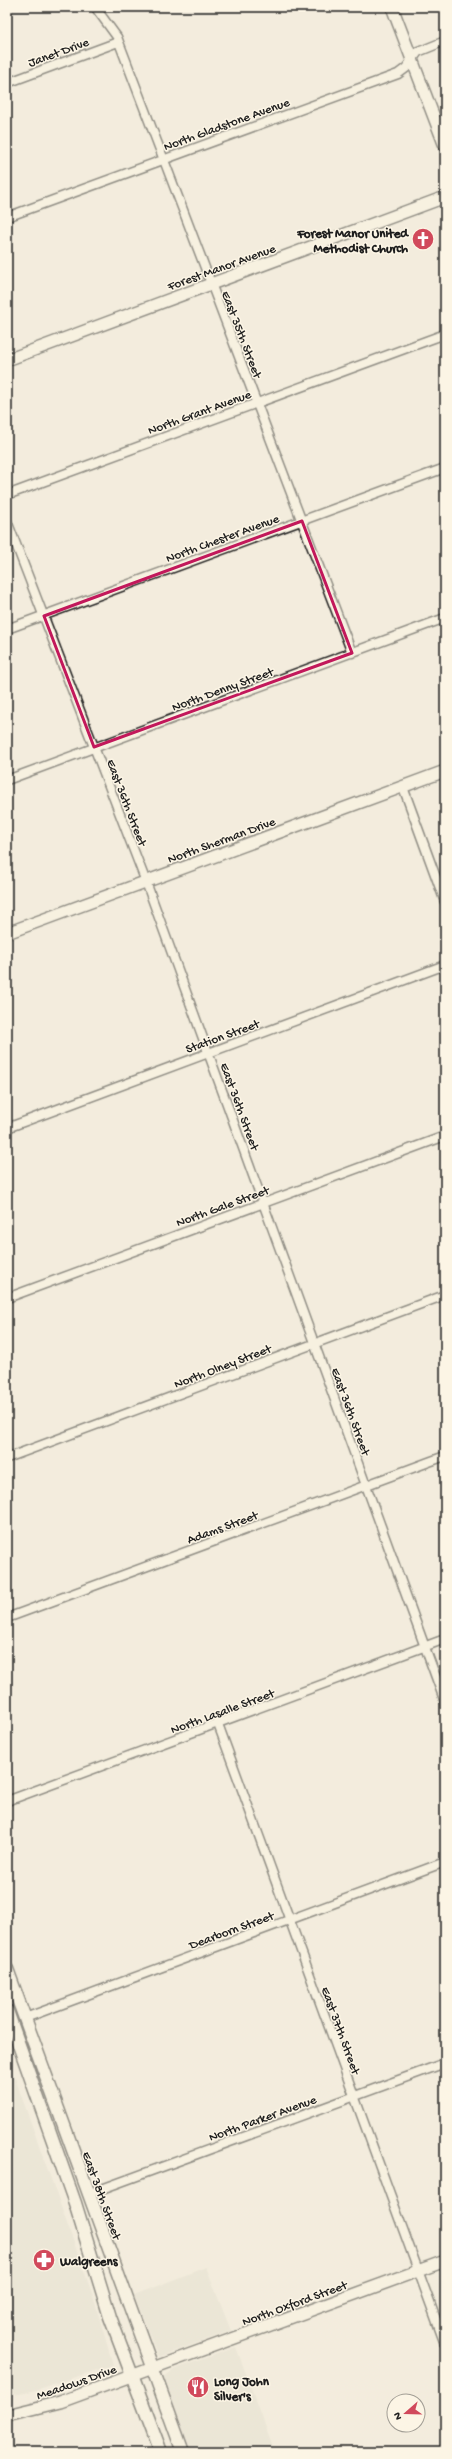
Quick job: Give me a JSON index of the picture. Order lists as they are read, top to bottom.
{
  "streets": {
    "main road": ["East 38th Street"],
    "street": [
      "Janet Drive",
      "North Gladstone Avenue",
      "Forest Manor Avenue",
      "East 35th Street",
      "North Grant Avenue",
      "North Chester Avenue",
      "North Denny Street",
      "East 36th Street",
      "North Sherman Drive",
      "Station Street",
      "North Gale Street",
      "North Olney Street",
      "Adams Street",
      "North Lasalle Street",
      "Dearborn Street",
      "East 37th Street",
      "North Parker Avenue",
      "North Oxford Street",
      "Meadows Drive"
    ]
  },
  "crossings": [
    ["Janet Drive", "East 35th Street"],
    ["North Gladstone Avenue", "East 35th Street"],
    ["Forest Manor Avenue", "East 35th Street"],
    ["East 35th Street", "North Grant Avenue"],
    ["East 35th Street", "North Chester Avenue"],
    ["East 35th Street", "North Denny Street"],
    ["North Chester Avenue", "East 36th Street"],
    ["North Denny Street", "East 36th Street"],
    ["East 36th Street", "North Sherman Drive"],
    ["East 36th Street", "Station Street"],
    ["East 36th Street", "North Gale Street"],
    ["East 36th Street", "North Olney Street"],
    ["East 36th Street", "Adams Street"],
    ["East 36th Street", "North Lasalle Street"],
    ["North Lasalle Street", "East 37th Street"],
    ["Dearborn Street", "East 37th Street"],
    ["Dearborn Street", "East 38th Street"],
    ["East 37th Street", "North Parker Avenue"],
    ["East 37th Street", "North Oxford Street"],
    ["North Parker Avenue", "East 38th Street"],
    ["East 38th Street", "North Oxford Street"],
    ["East 38th Street", "Meadows Drive"],
    ["North Oxford Street", "Meadows Drive"]
  ],
  "places": {
    "church": ["Forest Manor United Methodist Church"],
    "pharmacy": ["Walgreens"],
    "restaurant": ["Long John Silver's"]
  },
  "north": "left"
}
